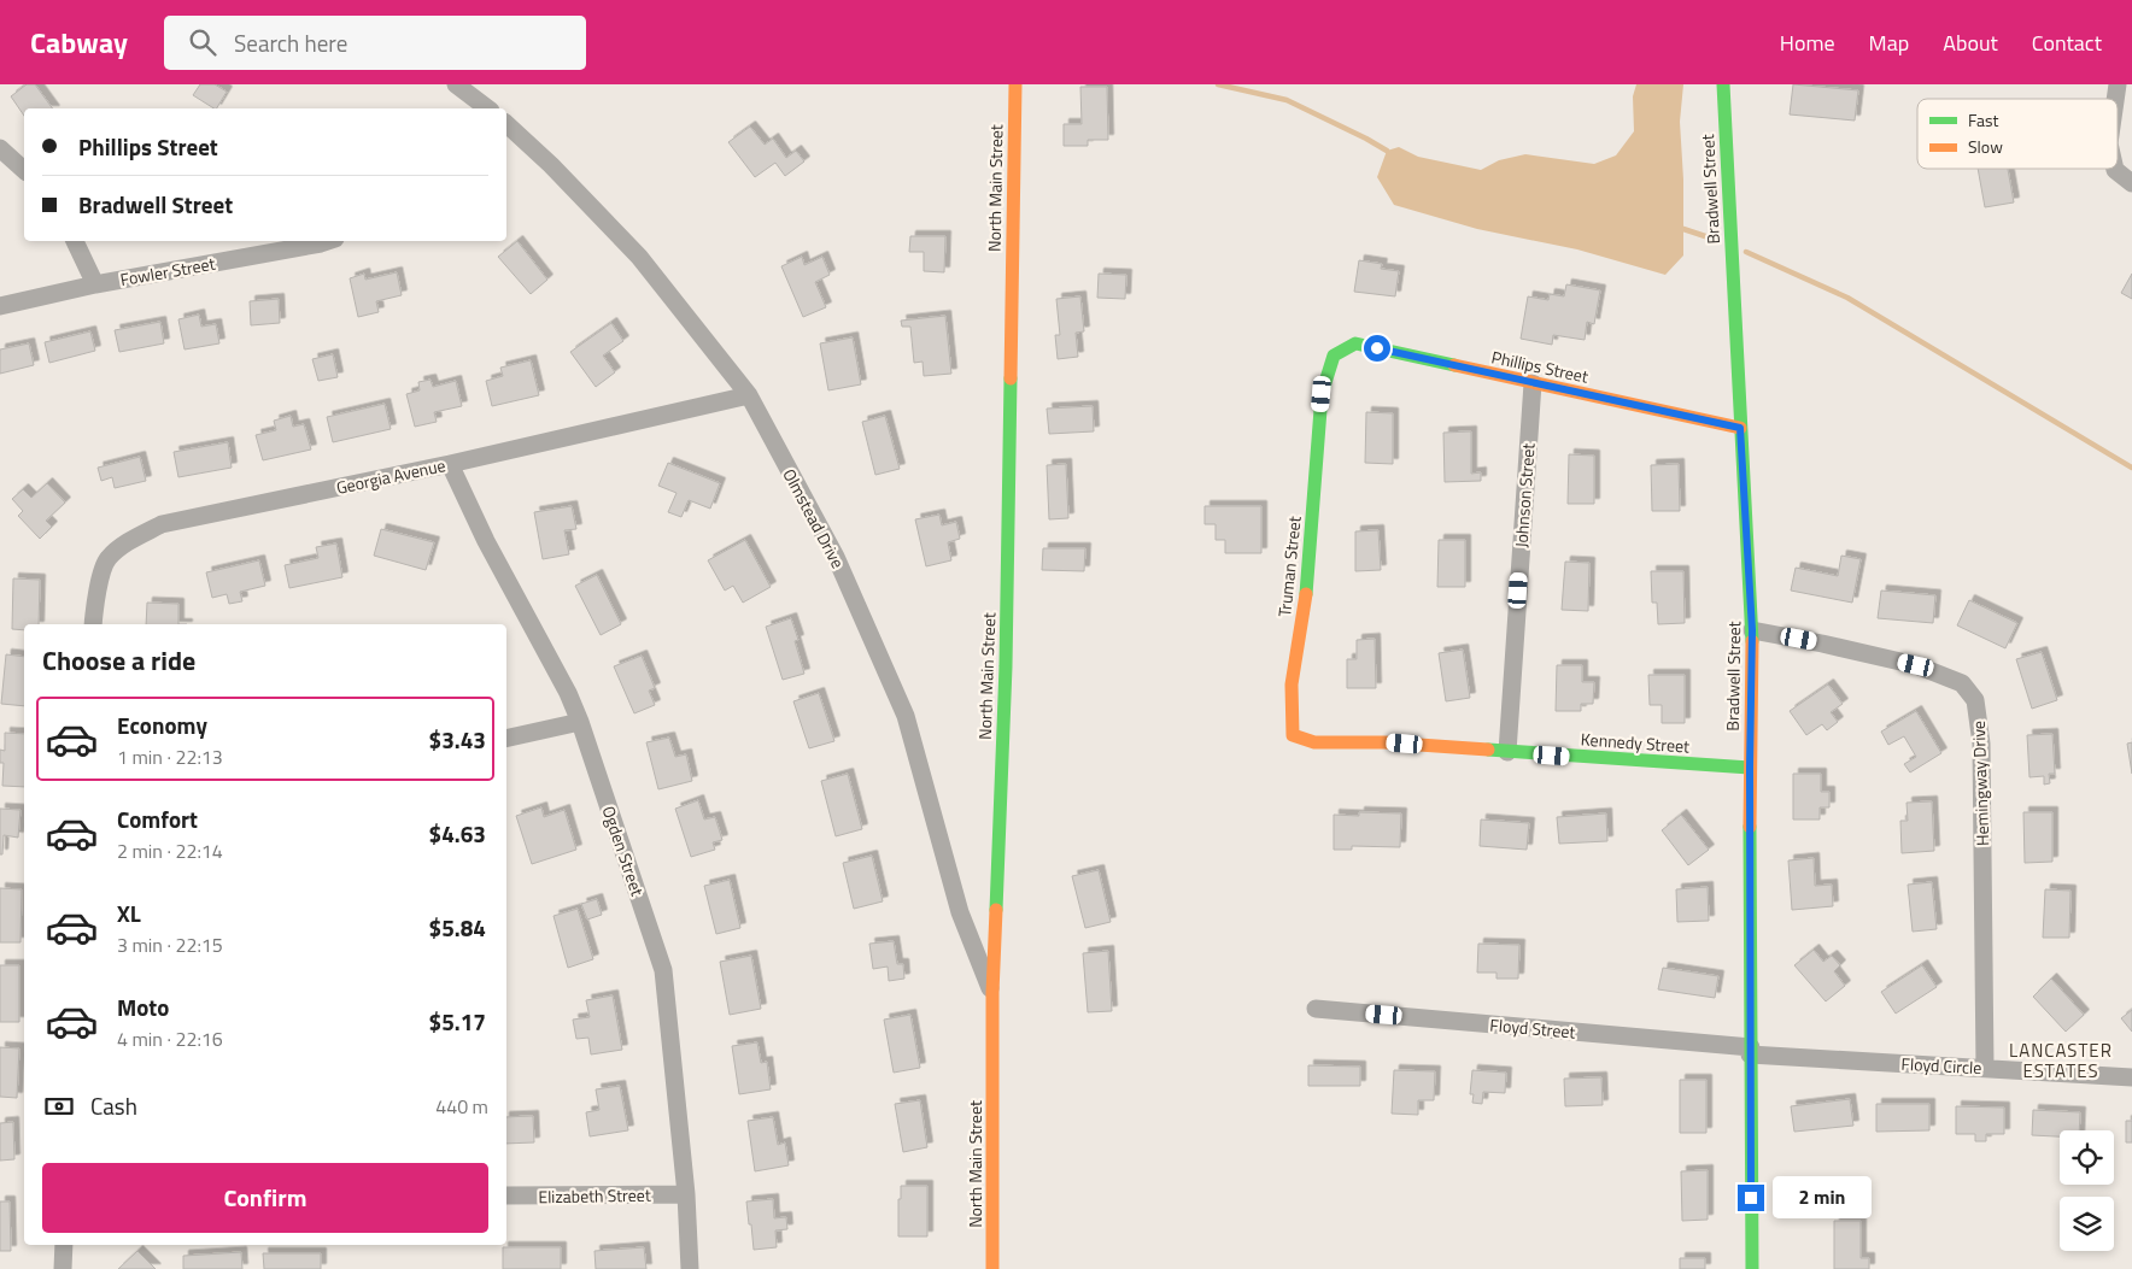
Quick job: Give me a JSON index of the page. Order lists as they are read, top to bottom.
{
  "streets": {
    "street": [
      "North Main Street",
      "Bradwell Street",
      "Fowler Street",
      "Phillips Street",
      "Georgia Avenue",
      "Johnson Street",
      "Olmstead Drive",
      "Truman Street",
      "Kennedy Street",
      "Hemingway Drive",
      "Ogden Street",
      "Floyd Street",
      "Floyd Circle",
      "Elizabeth Street"
    ]
  },
  "crossings": [
    ["North Main Street", "Olmstead Drive"],
    ["Bradwell Street", "Phillips Street"],
    ["Bradwell Street", "Kennedy Street"],
    ["Bradwell Street", "Hemingway Drive"],
    ["Bradwell Street", "Floyd Street"],
    ["Bradwell Street", "Floyd Circle"],
    ["Phillips Street", "Johnson Street"],
    ["Phillips Street", "Truman Street"],
    ["Georgia Avenue", "Olmstead Drive"],
    ["Georgia Avenue", "Ogden Street"],
    ["Johnson Street", "Kennedy Street"],
    ["Truman Street", "Kennedy Street"],
    ["Hemingway Drive", "Floyd Circle"],
    ["Ogden Street", "Elizabeth Street"],
    ["Floyd Street", "Floyd Circle"]
  ],
  "districts": ["LANCASTER ESTATES"],
  "legend": ["Fast", "Slow"],
  "page": {
    "header": "Cabway",
    "search": "Search here",
    "nav": [
      "Home",
      "Map",
      "About",
      "Contact"
    ],
    "banner": ["Phillips Street", "Bradwell Street"],
    "heading": "Choose a ride",
    "list": [
      {
        "name": "Economy",
        "note": "1 min · 22:13",
        "value": "$3.43"
      },
      {
        "name": "Comfort",
        "note": "2 min · 22:14",
        "value": "$4.63"
      },
      {
        "name": "XL",
        "note": "3 min · 22:15",
        "value": "$5.84"
      },
      {
        "name": "Moto",
        "note": "4 min · 22:16",
        "value": "$5.17"
      }
    ],
    "pay": ["Cash", "440 m"],
    "buttons": "Confirm",
    "bubble": "2 min"
  }
}
